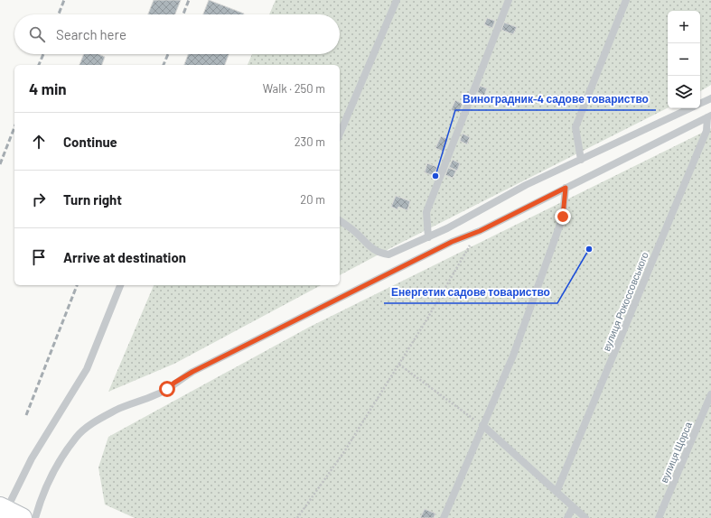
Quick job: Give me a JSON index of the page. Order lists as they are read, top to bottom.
{
  "streets": {
    "lane": ["вулиця Рокоссовського", "вулиця Щорса"]
  },
  "places": ["Виноградник-4 садове товариство", "Енергетик садове товариство"],
  "page": {
    "map_buttons": ["+", "−"],
    "search": "Search here",
    "heading": ["4 min", "Walk · 250 m"],
    "list": [
      ["Continue", "230 m"],
      ["Turn right", "20 m"],
      "Arrive at destination"
    ]
  }
}
